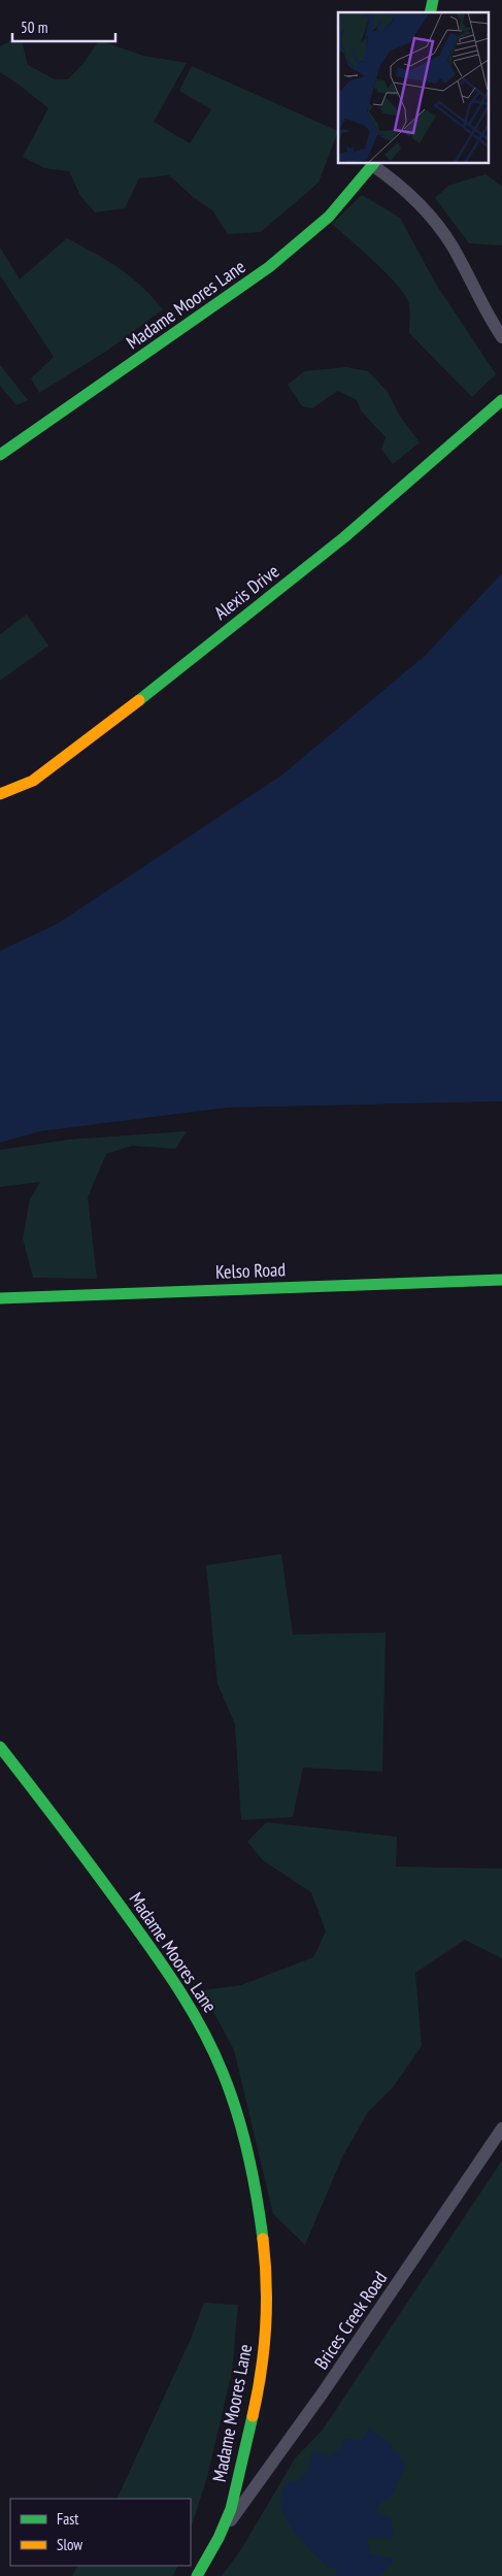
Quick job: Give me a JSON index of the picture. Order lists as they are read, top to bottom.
{
  "streets": {
    "street": [
      "Madame Moores Lane",
      "Alexis Drive",
      "Kelso Road",
      "Brices Creek Road"
    ]
  },
  "crossings": [
    ["Madame Moores Lane", "Brices Creek Road"]
  ],
  "legend": ["Fast", "Slow"],
  "scale_bar": "50 m"
}
